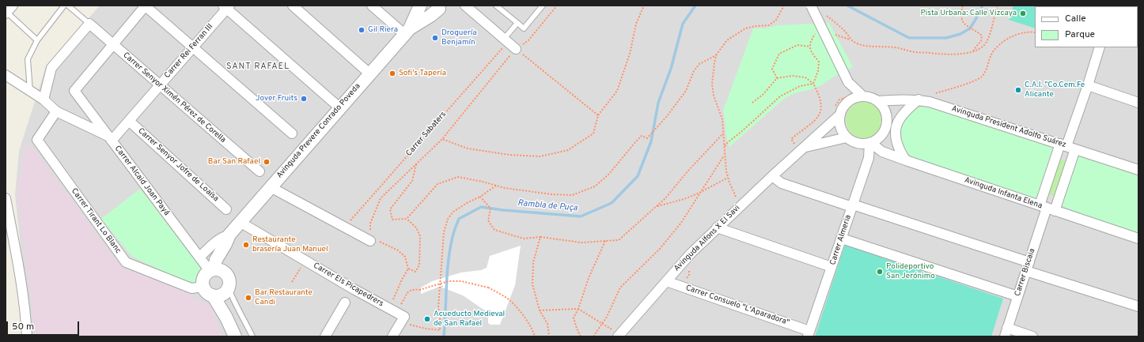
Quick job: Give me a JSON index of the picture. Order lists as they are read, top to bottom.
{
  "streets": {
    "street": [
      "Carrer Rei Ferran III",
      "Carrer Senyor Ximén Pérez de Corella",
      "Avinguda President Adolfo Suárez",
      "Avinguda Prevere Conrado Poveda",
      "Carrer Senyor Jofre de Loaísa",
      "Carrer Alcaid Joan Payá",
      "Avinguda Infanta Elena",
      "Carrer Tirant Lo Blanc",
      "Avinguda Alfons X El Savi",
      "Carrer Almeria",
      "Carrer Biscaia",
      "Carrer Els Picapedrers",
      "Carrer Consuelo \"L'Aparadora\""
    ],
    "path": ["Carrer Sabaters"]
  },
  "crossings": [
    ["Carrer Rei Ferran III", "Carrer Senyor Ximén Pérez de Corella"],
    ["Carrer Rei Ferran III", "Carrer Senyor Jofre de Loaísa"],
    ["Carrer Rei Ferran III", "Carrer Alcaid Joan Payá"],
    ["Carrer Senyor Ximén Pérez de Corella", "Carrer Alcaid Joan Payá"],
    ["Avinguda President Adolfo Suárez", "Avinguda Infanta Elena"],
    ["Avinguda President Adolfo Suárez", "Avinguda Alfons X El Savi"],
    ["Avinguda President Adolfo Suárez", "Carrer Almeria"],
    ["Avinguda Prevere Conrado Poveda", "Carrer Alcaid Joan Payá"],
    ["Avinguda Prevere Conrado Poveda", "Carrer Els Picapedrers"],
    ["Carrer Alcaid Joan Payá", "Carrer Tirant Lo Blanc"],
    ["Avinguda Infanta Elena", "Avinguda Alfons X El Savi"],
    ["Avinguda Infanta Elena", "Carrer Almeria"],
    ["Avinguda Infanta Elena", "Carrer Biscaia"],
    ["Avinguda Alfons X El Savi", "Carrer Almeria"],
    ["Avinguda Alfons X El Savi", "Carrer Consuelo \"L'Aparadora\""],
    ["Carrer Almeria", "Carrer Consuelo \"L'Aparadora\""]
  ],
  "districts": ["SANT RAFAEL"],
  "water": ["Rambla de Puça"],
  "places": [
    "Pista Urbana: Calle Vizcaya",
    "Gil Riera",
    "Droguería Benjamín",
    "Sofi's Tapería",
    "C.A.I. \"Co.Cem.Fe Alicante",
    "Jover Fruits",
    "Bar San Rafael",
    "Restaurante brasería Juan Manuel",
    "Polideportivo San Jerónimo",
    "Bar Restaurante Candi",
    "Acueducto Medieval de San Rafael"
  ],
  "legend": ["Calle", "Parque"],
  "scale_bar": "50 m"
}
